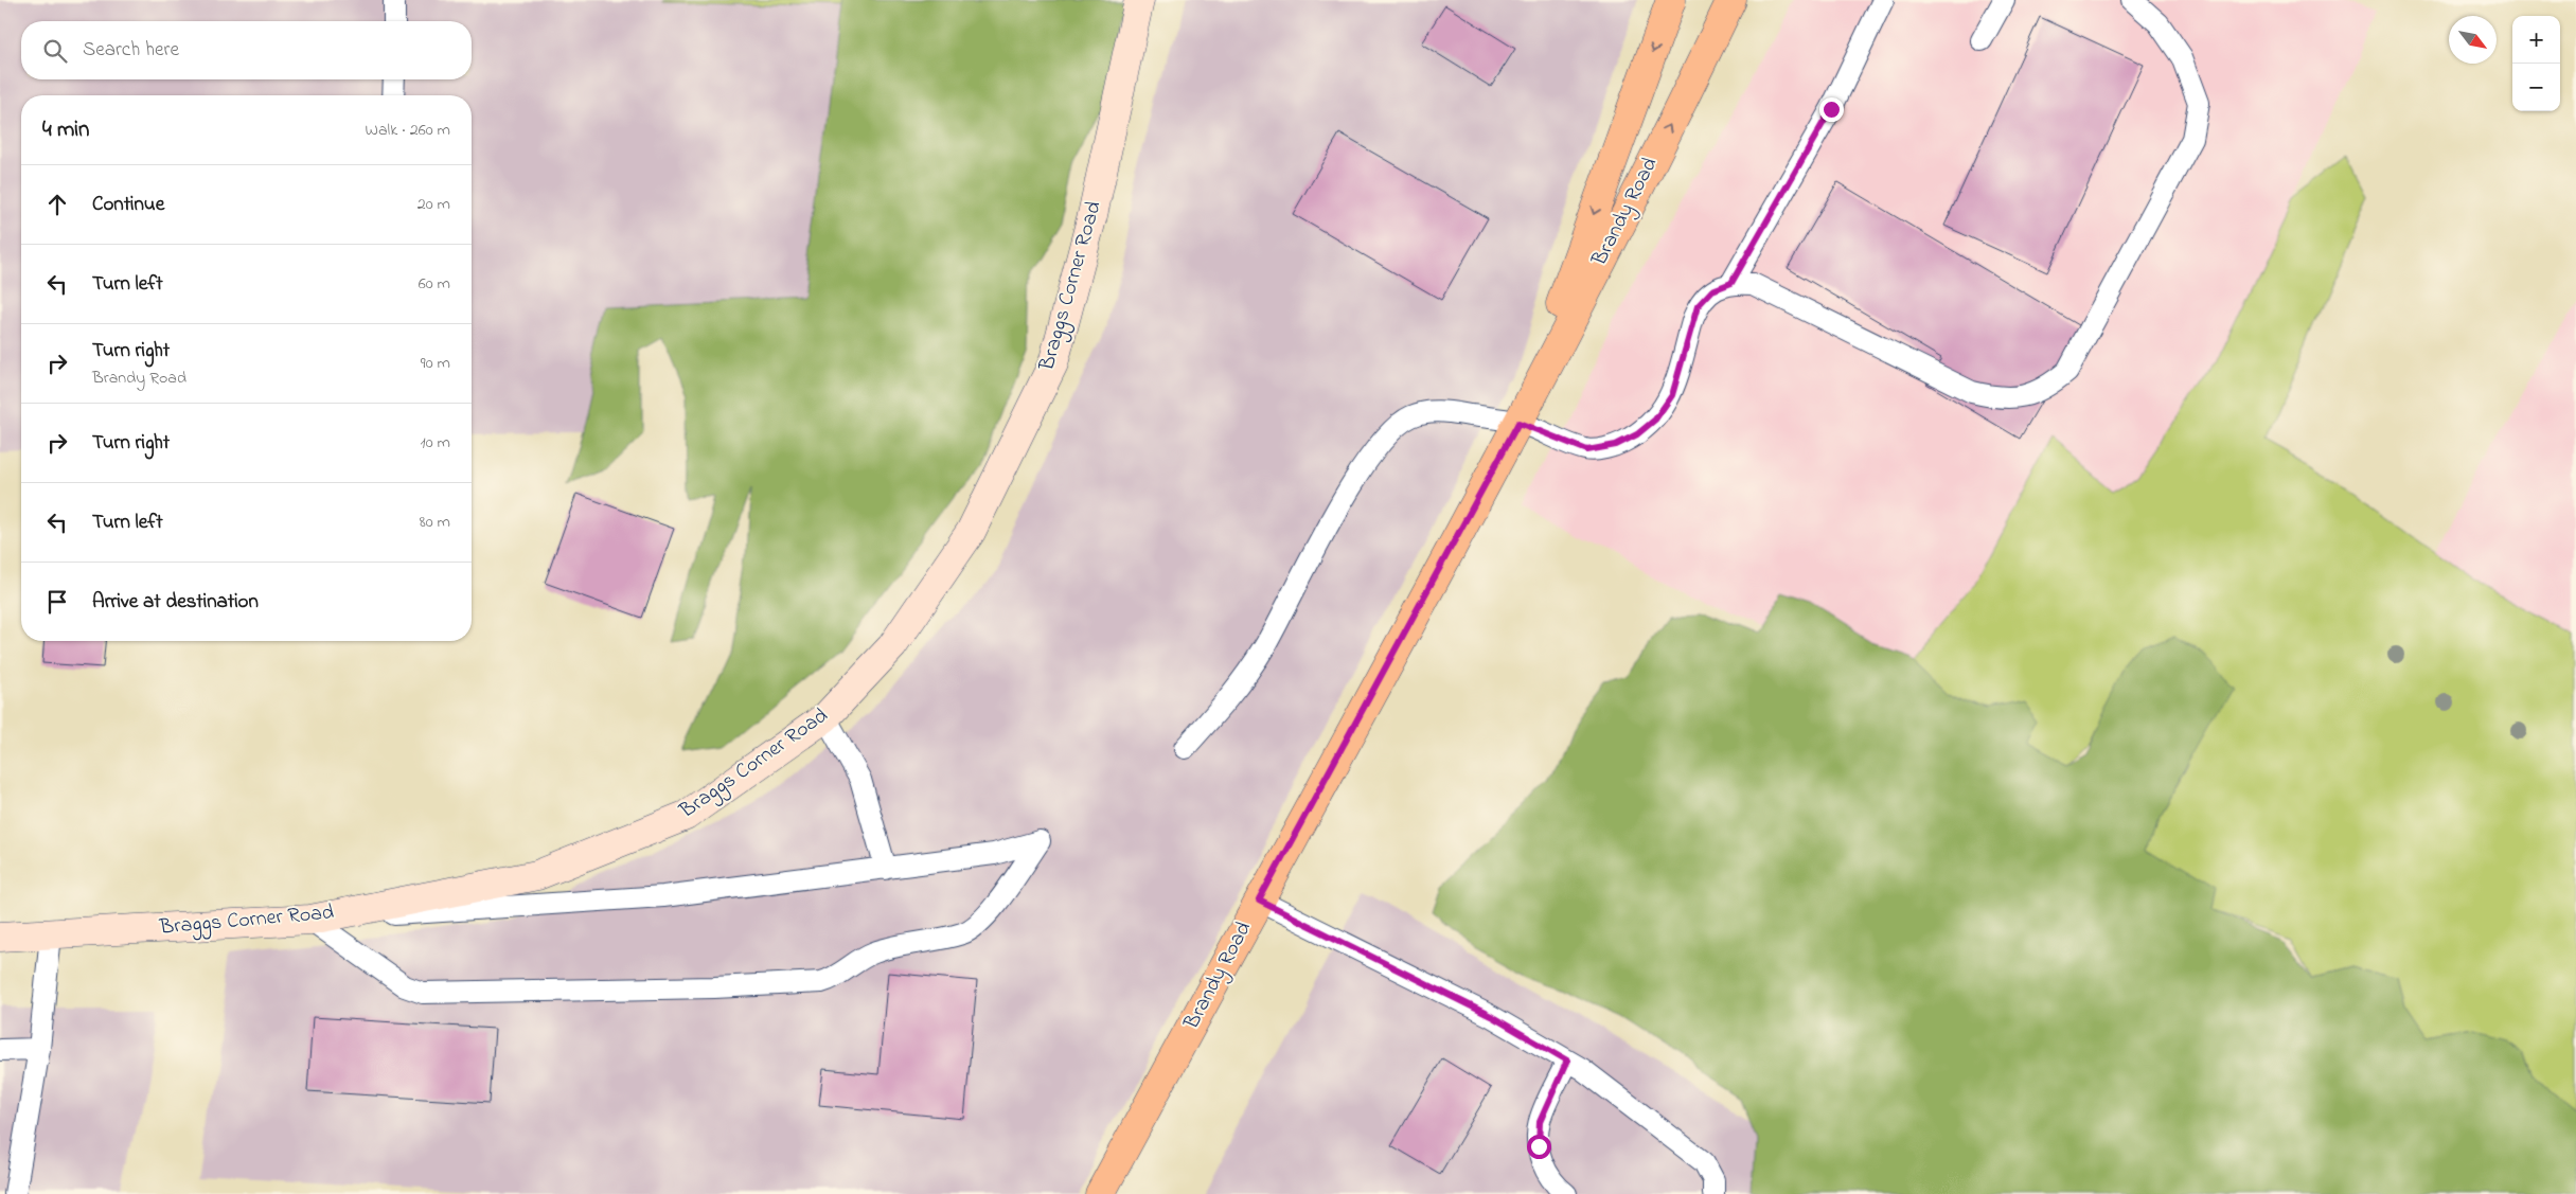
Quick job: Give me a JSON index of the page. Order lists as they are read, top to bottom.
{
  "streets": {
    "main road": ["Brandy Road", "Braggs Corner Road"]
  },
  "north": "bottom right",
  "page": {
    "map_buttons": ["+", "−"],
    "search": "Search here",
    "heading": ["4 min", "Walk · 260 m"],
    "list": [
      ["Continue", "20 m"],
      ["Turn left", "60 m"],
      ["Turn right", "Brandy Road", "90 m"],
      ["Turn right", "10 m"],
      ["Turn left", "80 m"],
      "Arrive at destination"
    ]
  }
}
